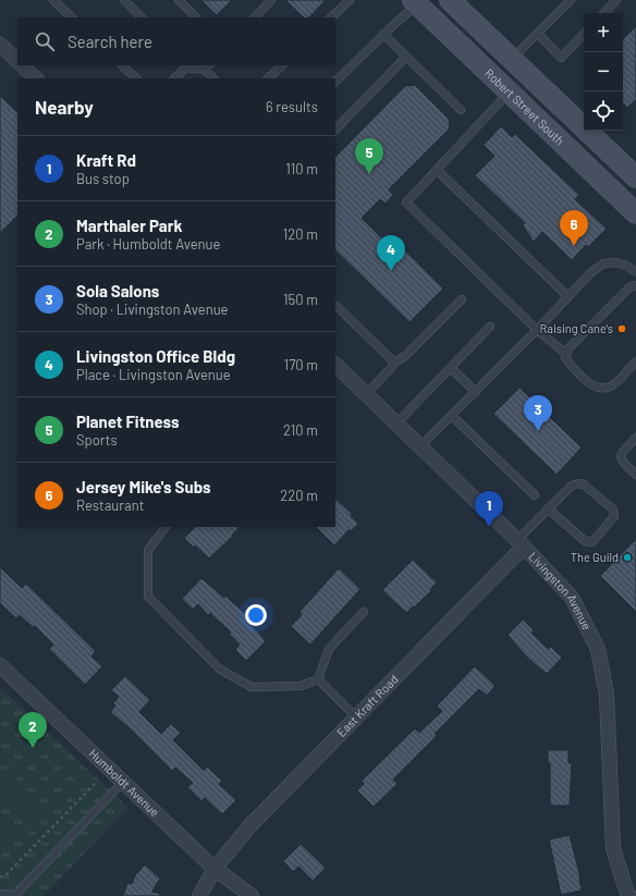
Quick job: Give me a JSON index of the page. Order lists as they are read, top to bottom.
{
  "streets": {
    "main road": ["Robert Street South"],
    "street": ["Livingston Avenue", "East Kraft Road", "Humboldt Avenue"]
  },
  "crossings": [
    ["Livingston Avenue", "East Kraft Road"],
    ["East Kraft Road", "Humboldt Avenue"]
  ],
  "places": ["Raising Cane's", "The Guild"],
  "page": {
    "map_buttons": ["+", "−"],
    "search": "Search here",
    "heading": ["Nearby", "6 results"],
    "list": [
      {
        "mark": "1",
        "name": "Kraft Rd",
        "note": "Bus stop",
        "value": "110 m"
      },
      {
        "mark": "2",
        "name": "Marthaler Park",
        "note": "Park · Humboldt Avenue",
        "value": "120 m"
      },
      {
        "mark": "3",
        "name": "Sola Salons",
        "note": "Shop · Livingston Avenue",
        "value": "150 m"
      },
      {
        "mark": "4",
        "name": "Livingston Office Bldg",
        "note": "Place · Livingston Avenue",
        "value": "170 m"
      },
      {
        "mark": "5",
        "name": "Planet Fitness",
        "note": "Sports",
        "value": "210 m"
      },
      {
        "mark": "6",
        "name": "Jersey Mike's Subs",
        "note": "Restaurant",
        "value": "220 m"
      }
    ],
    "pins": [
      "5",
      "6",
      "4",
      "3",
      "1",
      "2"
    ]
  }
}
